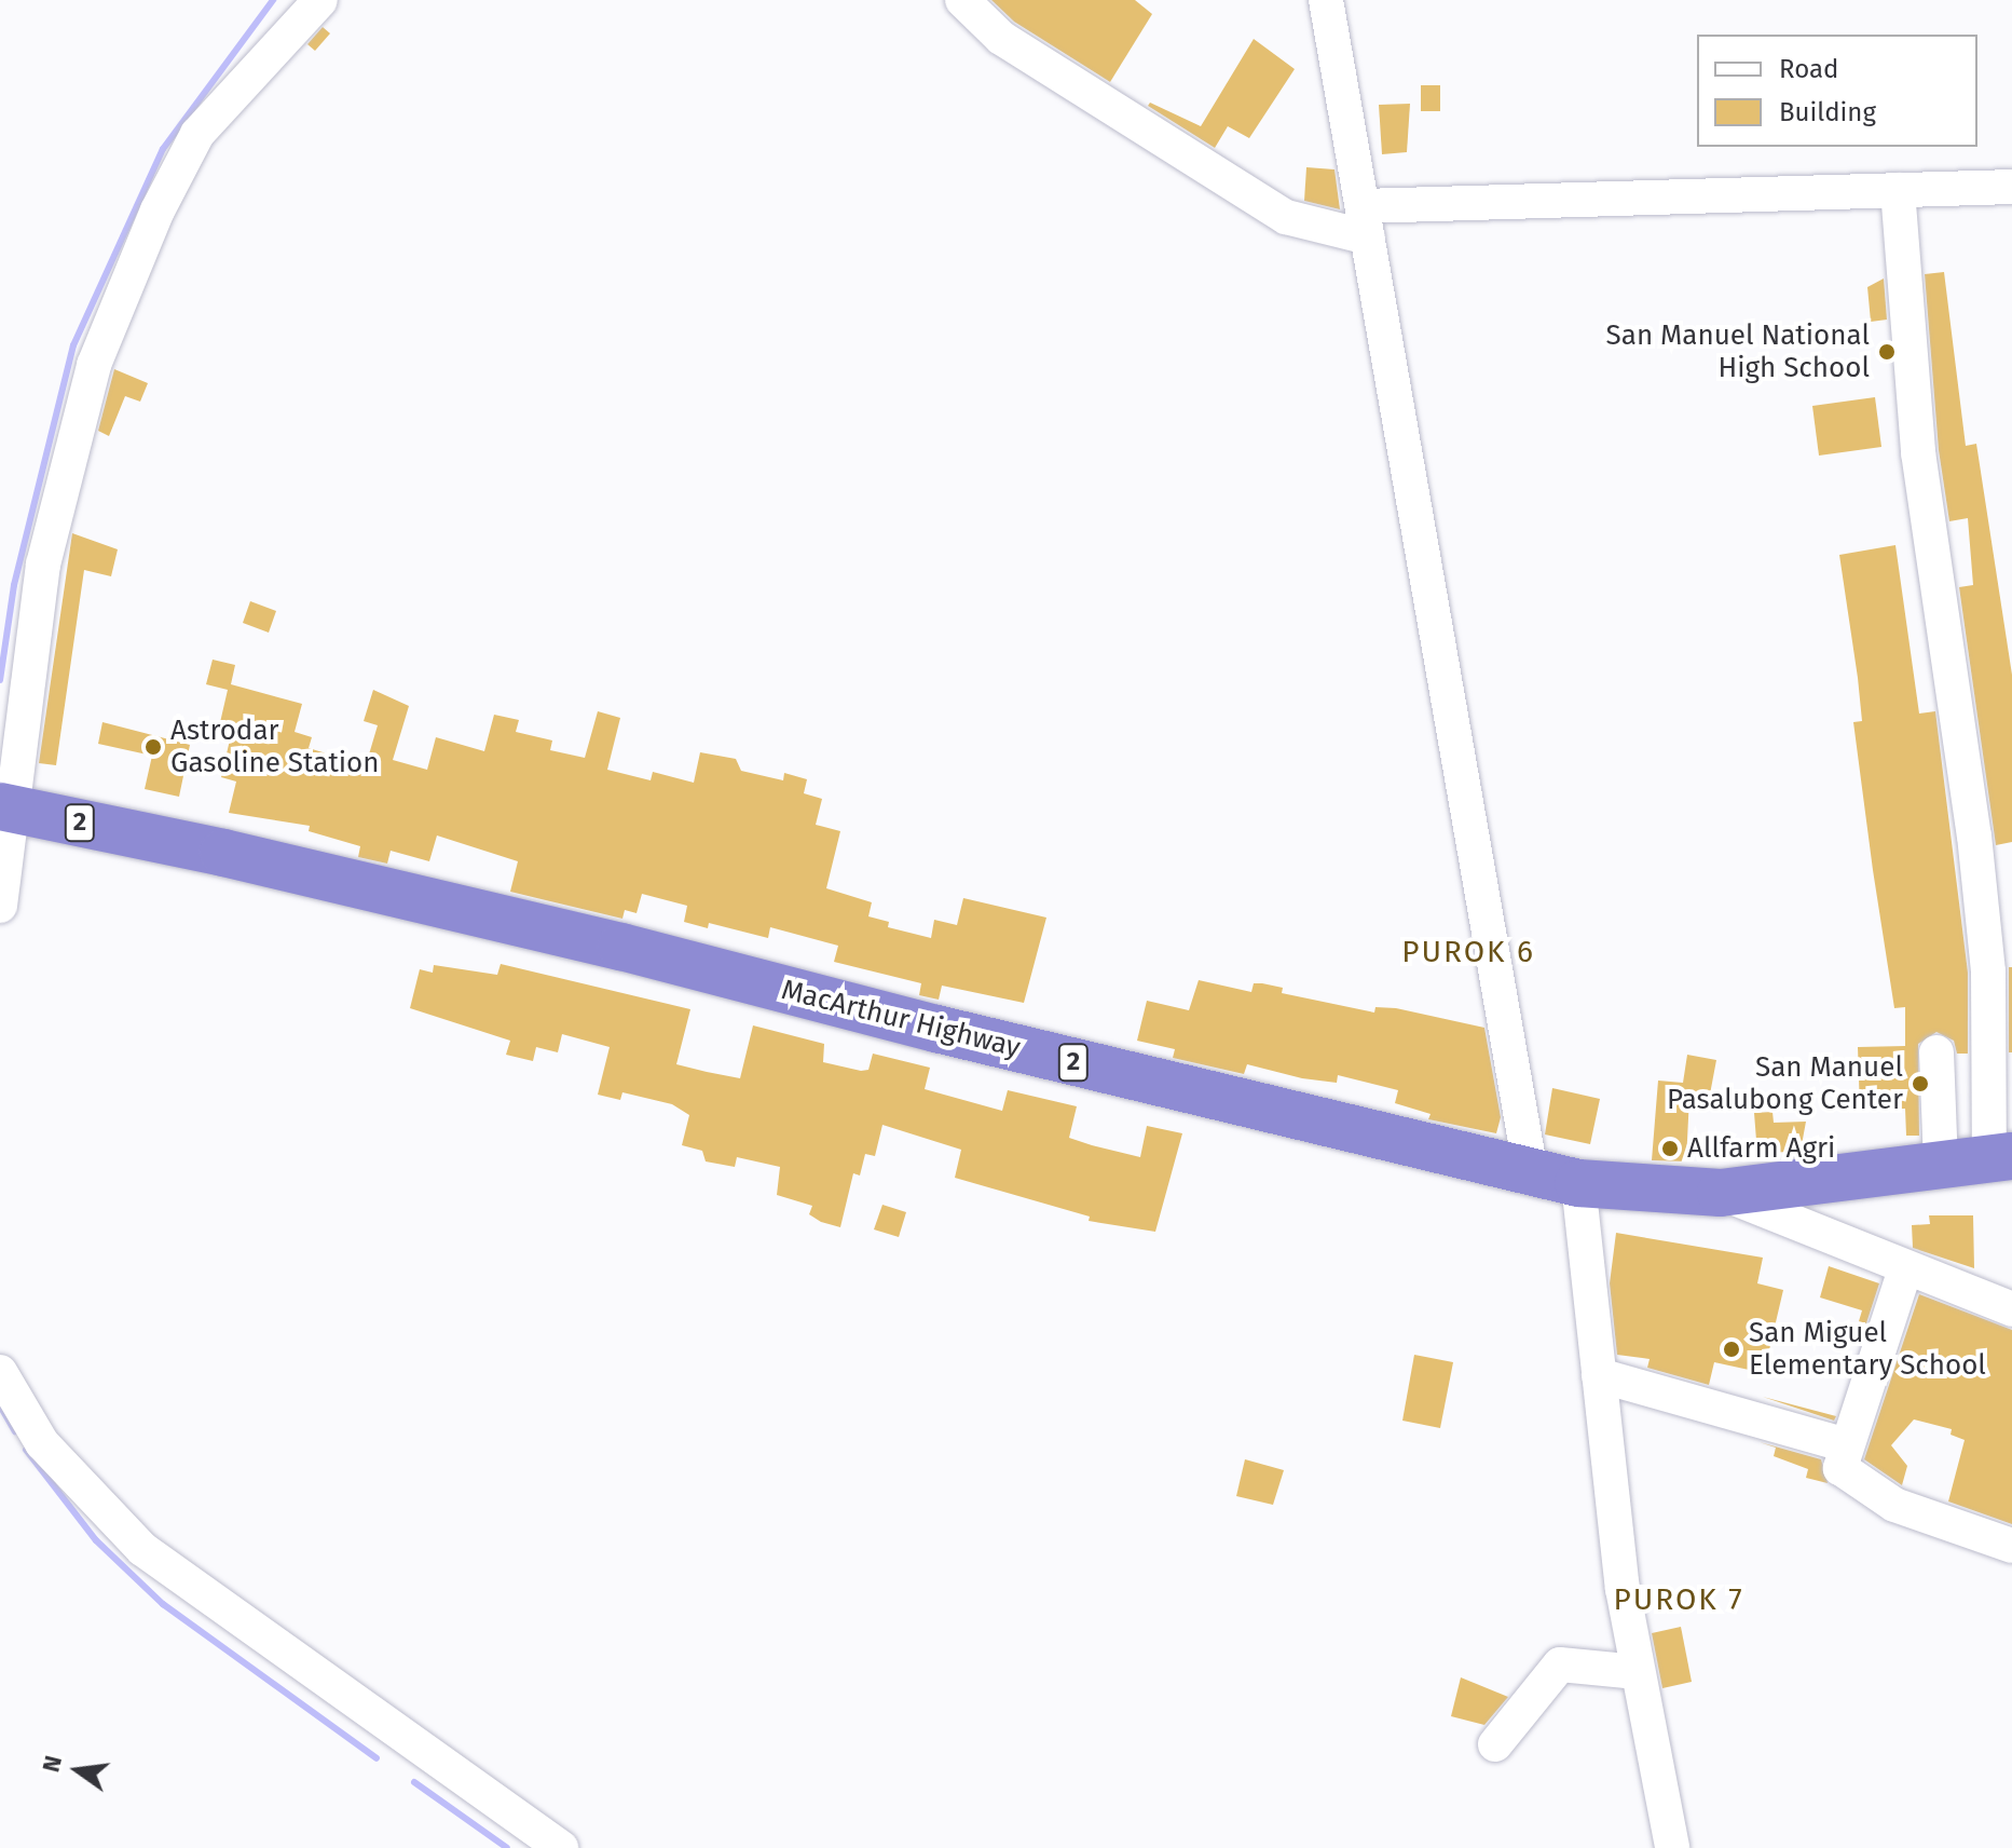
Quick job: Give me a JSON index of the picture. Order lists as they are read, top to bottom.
{
  "streets": {
    "highway": ["2", "MacArthur Highway"]
  },
  "districts": ["PUROK 6", "PUROK 7"],
  "places": [
    "San Manuel National High School",
    "Astrodar Gasoline Station",
    "San Manuel Pasalubong Center",
    "Allfarm Agri",
    "San Miguel Elementary School"
  ],
  "legend": ["Road", "Building"],
  "north": "left"
}
